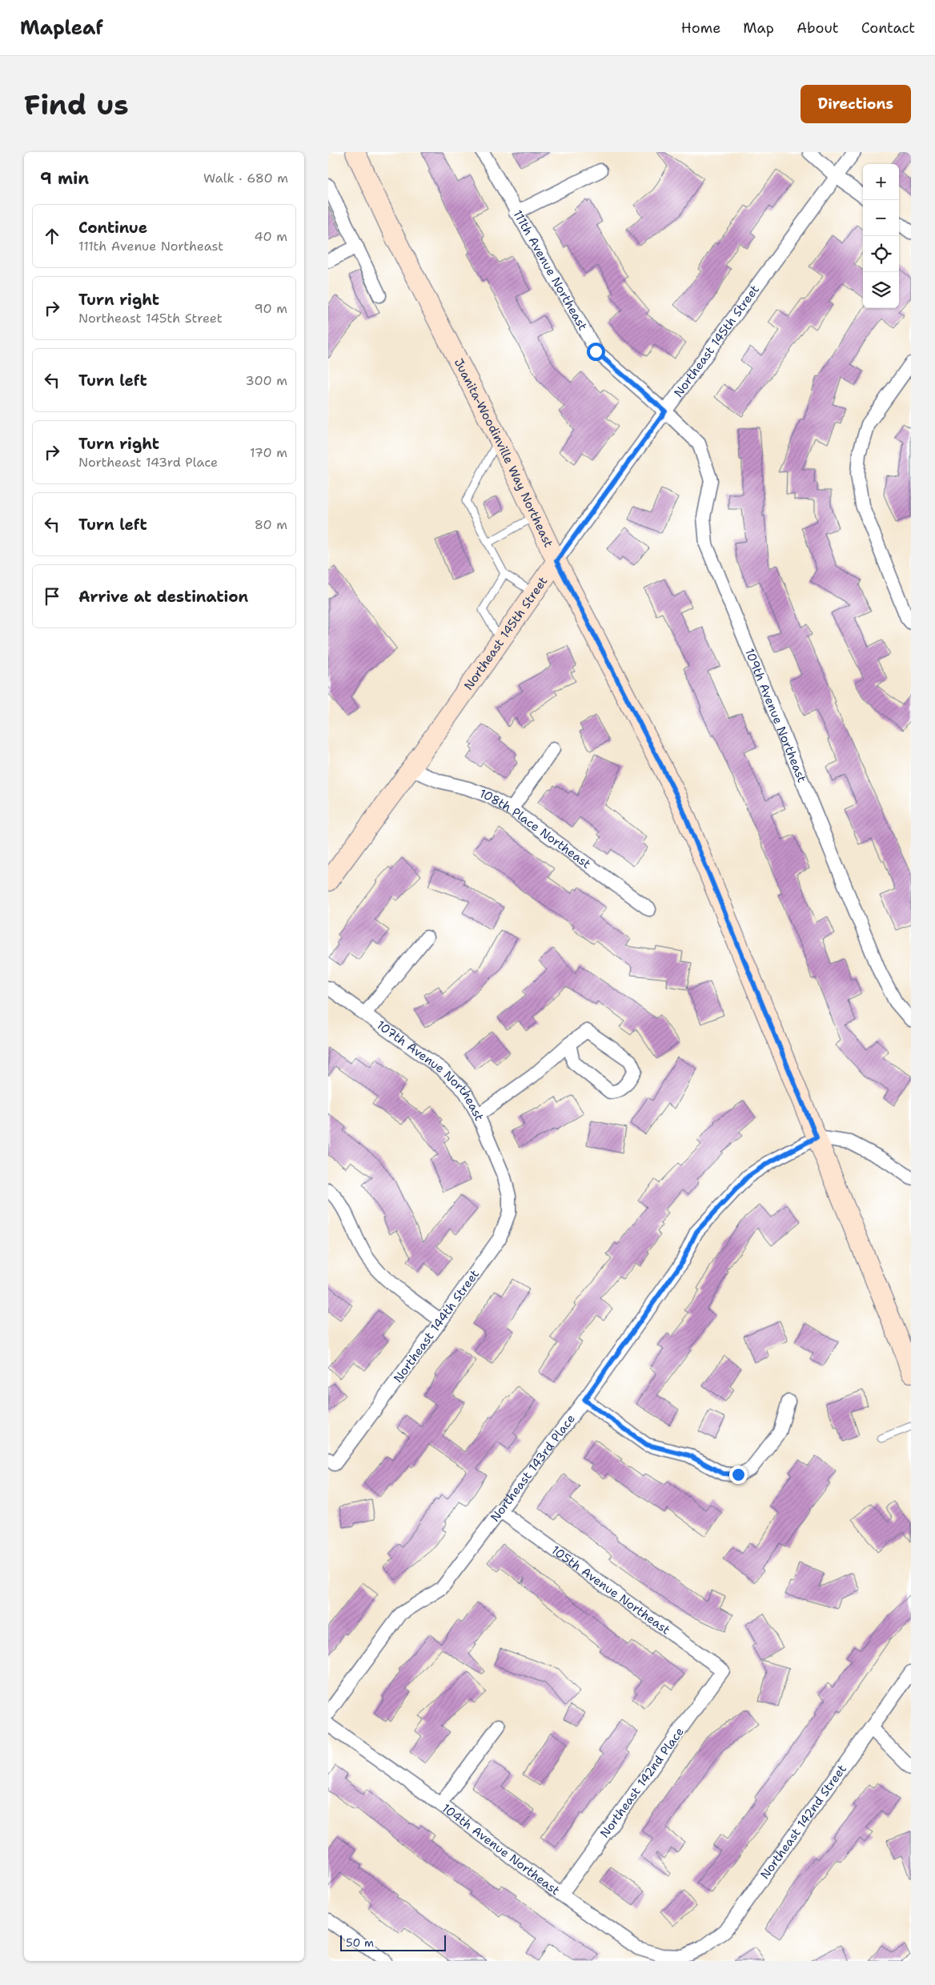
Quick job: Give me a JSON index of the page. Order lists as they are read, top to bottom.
{
  "streets": {
    "main road": ["Northeast 145th Street", "Juanita-Woodinville Way Northeast"],
    "street": [
      "111th Avenue Northeast",
      "109th Avenue Northeast",
      "108th Place Northeast",
      "107th Avenue Northeast",
      "Northeast 144th Street",
      "Northeast 143rd Place",
      "105th Avenue Northeast",
      "Northeast 142nd Place",
      "Northeast 142nd Street",
      "104th Avenue Northeast"
    ]
  },
  "crossings": [
    ["111th Avenue Northeast", "Northeast 145th Street"],
    ["111th Avenue Northeast", "109th Avenue Northeast"],
    ["Northeast 145th Street", "Juanita-Woodinville Way Northeast"],
    ["Northeast 145th Street", "109th Avenue Northeast"],
    ["Northeast 145th Street", "108th Place Northeast"],
    ["Juanita-Woodinville Way Northeast", "Northeast 143rd Place"],
    ["107th Avenue Northeast", "Northeast 144th Street"],
    ["Northeast 143rd Place", "105th Avenue Northeast"],
    ["105th Avenue Northeast", "Northeast 142nd Place"],
    ["Northeast 142nd Place", "104th Avenue Northeast"],
    ["Northeast 142nd Street", "104th Avenue Northeast"]
  ],
  "scale_bar": "50 m",
  "page": {
    "header": "Mapleaf",
    "nav": [
      "Home",
      "Map",
      "About",
      "Contact"
    ],
    "buttons": "Directions",
    "title": "Find us",
    "heading": ["9 min", "Walk · 680 m"],
    "map_buttons": ["+", "−"],
    "list": [
      ["Continue", "111th Avenue Northeast", "40 m"],
      ["Turn right", "Northeast 145th Street", "90 m"],
      ["Turn left", "300 m"],
      ["Turn right", "Northeast 143rd Place", "170 m"],
      ["Turn left", "80 m"],
      "Arrive at destination"
    ],
    "scale": "50 m"
  }
}
